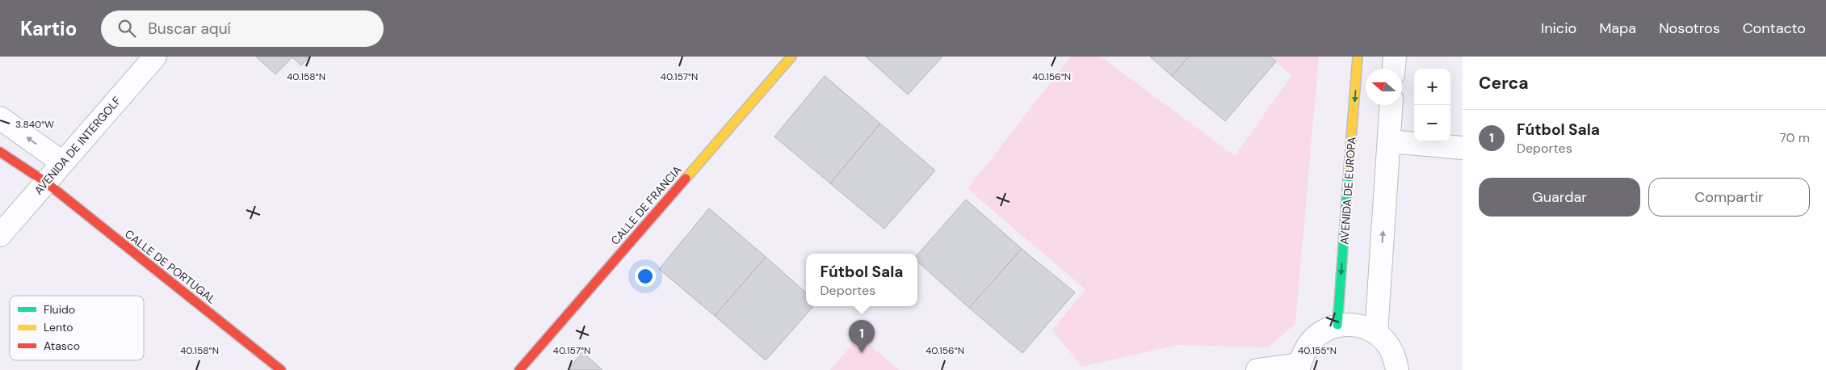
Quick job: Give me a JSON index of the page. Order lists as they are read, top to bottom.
{
  "streets": {
    "street": [
      "AVENIDA DE INTERGOLF",
      "AVENIDA DE EUROPA",
      "CALLE DE FRANCIA",
      "CALLE DE PORTUGAL"
    ]
  },
  "crossings": [
    ["AVENIDA DE INTERGOLF", "CALLE DE PORTUGAL"]
  ],
  "legend": ["Fluido", "Lento", "Atasco"],
  "north": "left",
  "page": {
    "header": "Kartio",
    "search": "Buscar aquí",
    "nav": [
      "Inicio",
      "Mapa",
      "Nosotros",
      "Contacto"
    ],
    "heading": "Cerca",
    "map_buttons": ["+", "−"],
    "list": [
      {
        "mark": "1",
        "name": "Fútbol Sala",
        "note": "Deportes",
        "value": "70 m"
      }
    ],
    "buttons": ["Guardar", "Compartir"],
    "popup": ["Fútbol Sala", "Deportes"],
    "pins": "1"
  },
  "coordinates": [
    "40.158°N",
    "40.157°N",
    "40.156°N",
    "3.840°W",
    "40.155°N"
  ]
}
